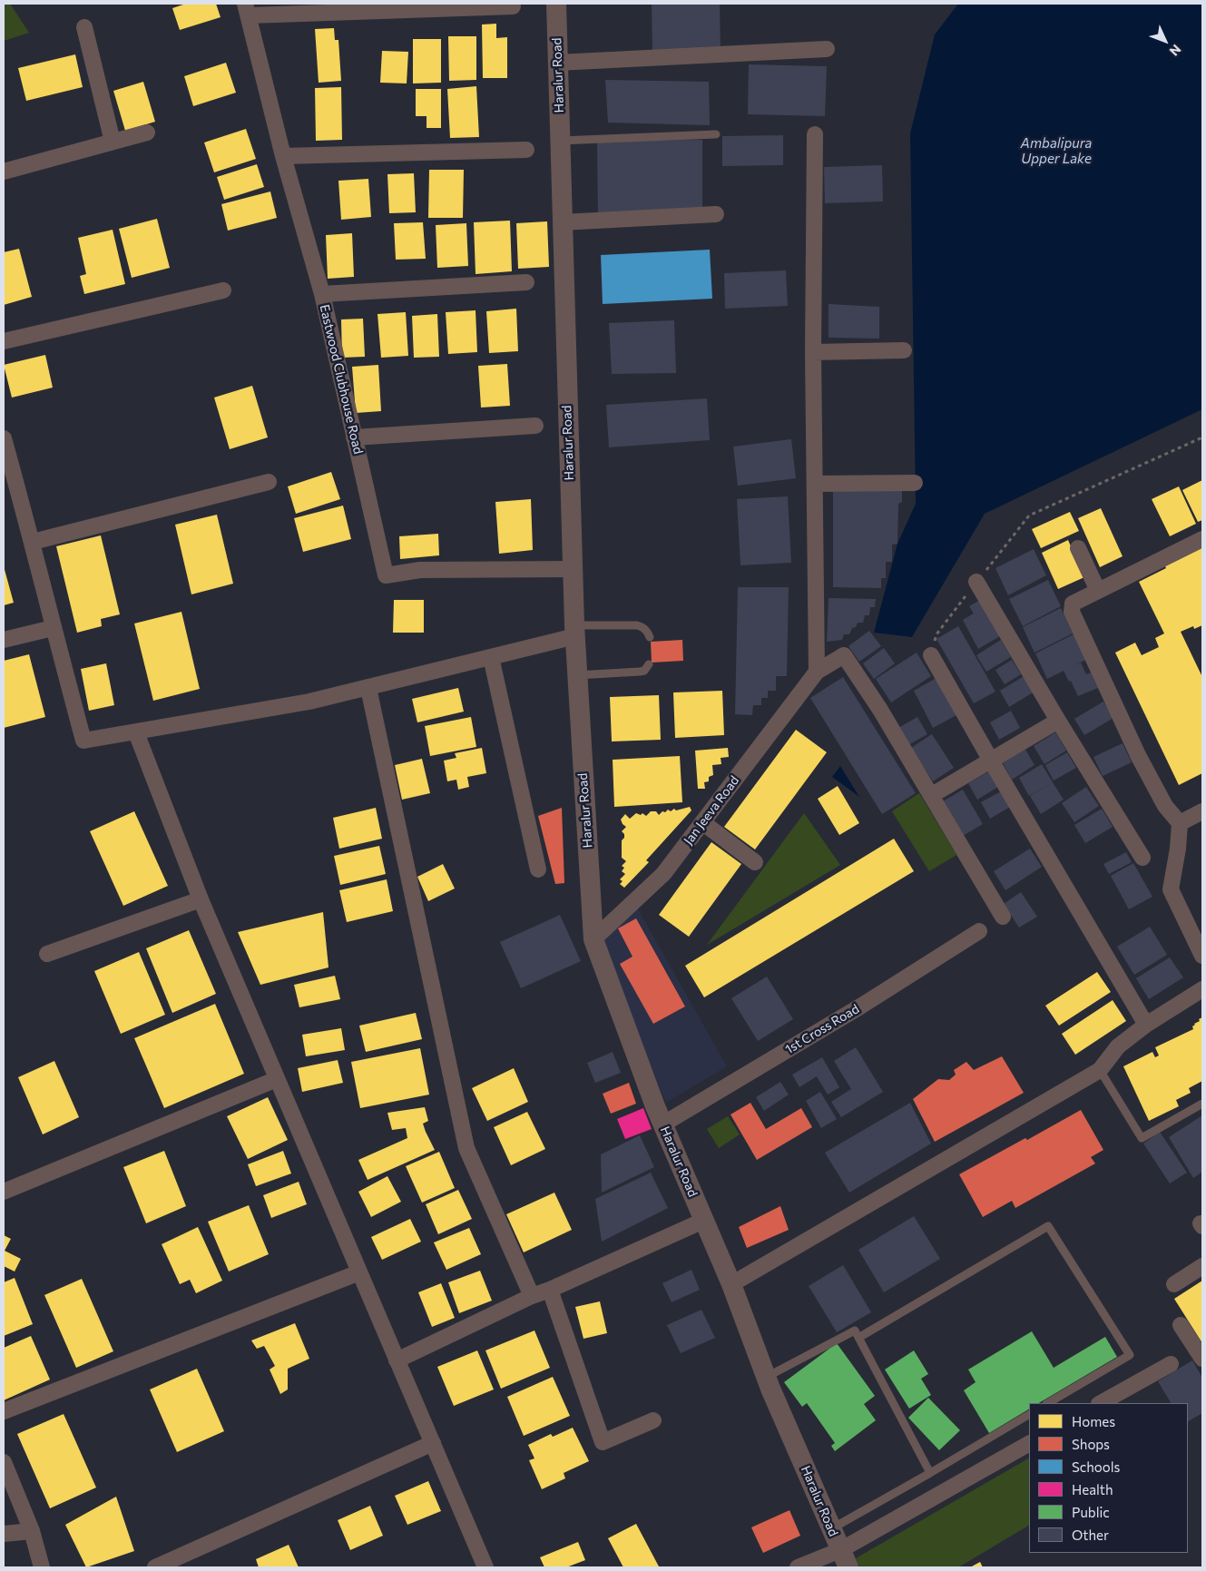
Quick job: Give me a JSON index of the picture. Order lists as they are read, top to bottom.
{
  "streets": {
    "street": [
      "Haralur Road",
      "Eastwood Clubhouse Road",
      "Jan Jeeva Road",
      "1st Cross Road"
    ]
  },
  "crossings": [
    ["Haralur Road", "Eastwood Clubhouse Road"],
    ["Haralur Road", "Jan Jeeva Road"],
    ["Haralur Road", "1st Cross Road"]
  ],
  "water": ["Ambalipura Upper Lake"],
  "legend": [
    "Homes",
    "Shops",
    "Schools",
    "Health",
    "Public",
    "Other"
  ],
  "north": "bottom right"
}
